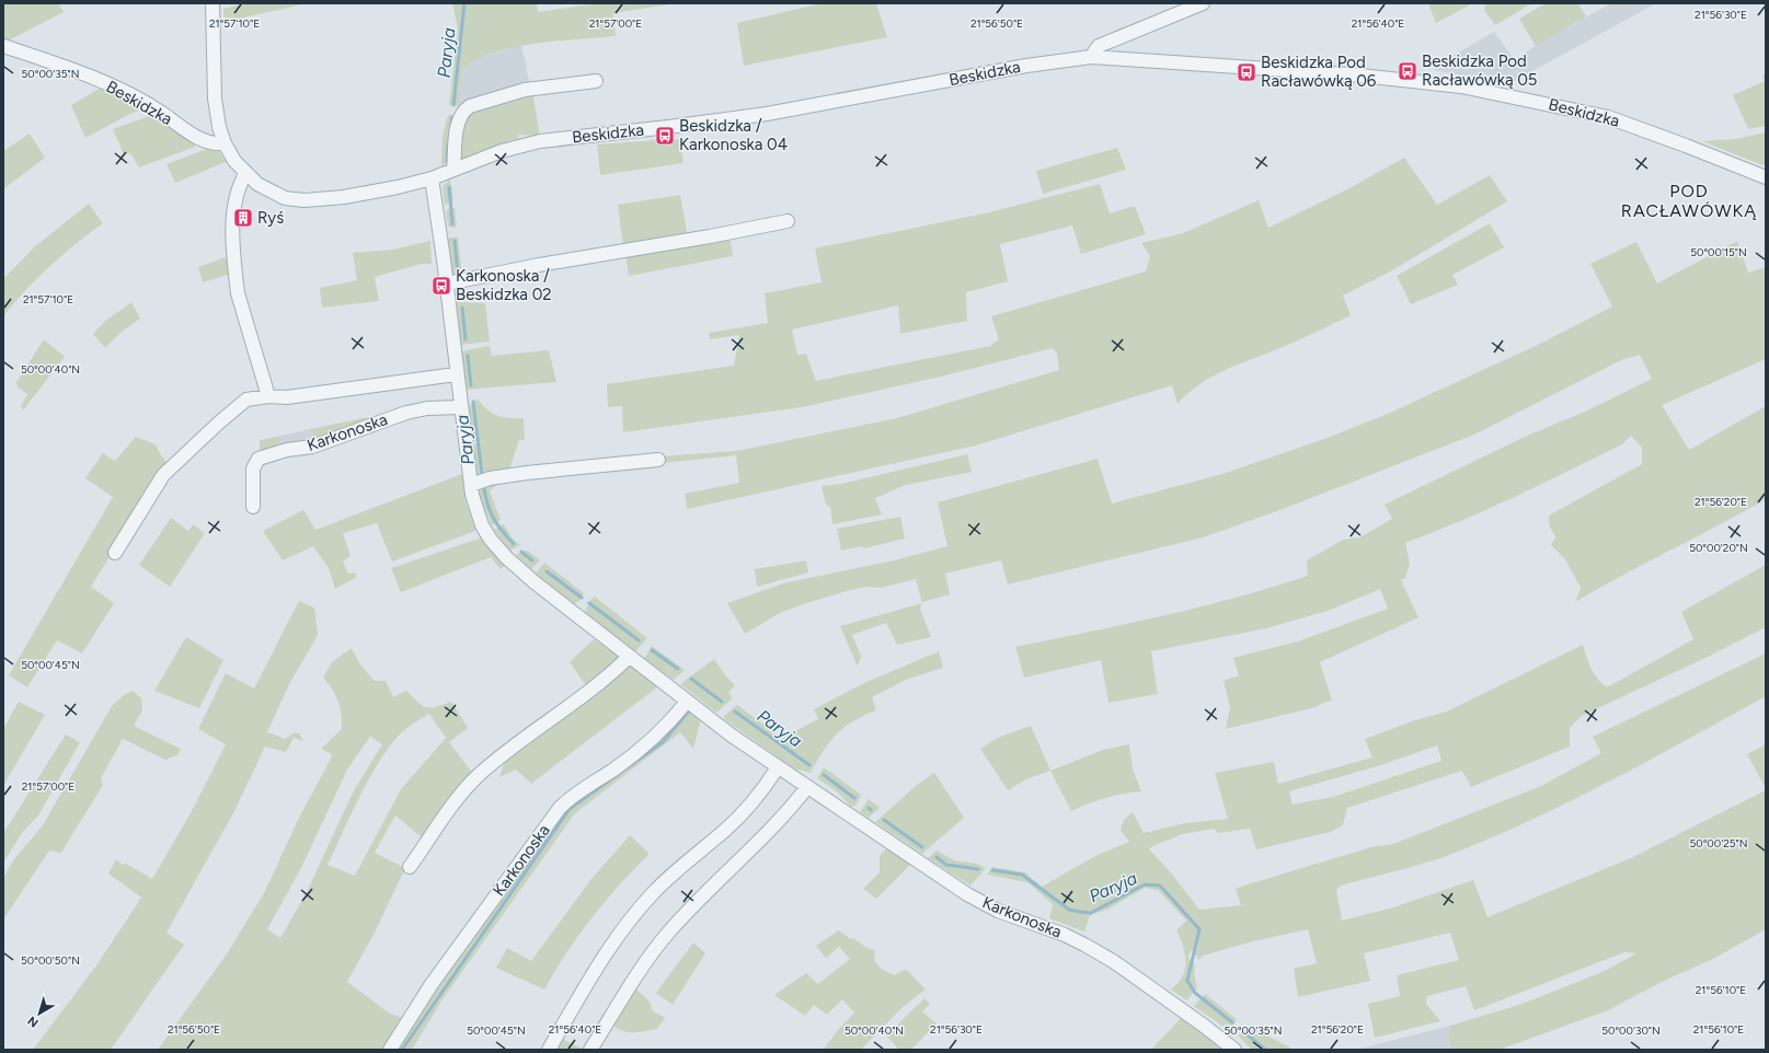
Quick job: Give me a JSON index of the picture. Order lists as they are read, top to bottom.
{
  "streets": {
    "street": ["Beskidzka", "Karkonoska"]
  },
  "crossings": [
    ["Beskidzka", "Karkonoska"]
  ],
  "districts": ["POD RACŁAWÓWKĄ"],
  "water": ["Paryja"],
  "places": {
    "bus stop": [
      "Beskidzka Pod Racławówką 05",
      "Beskidzka Pod Racławówką 06",
      "Beskidzka / Karkonoska 04",
      "Karkonoska / Beskidzka 02"
    ],
    "building": ["Ryś"]
  },
  "north": "bottom left",
  "coordinates": [
    "21°56'30\"E",
    "21°57'10\"E",
    "21°57'00\"E",
    "21°56'50\"E",
    "21°56'40\"E",
    "50°00'35\"N",
    "50°00'15\"N",
    "50°00'40\"N",
    "21°56'20\"E",
    "50°00'20\"N",
    "50°00'45\"N",
    "50°00'25\"N",
    "50°00'50\"N",
    "21°56'10\"E",
    "50°00'30\"N"
  ]
}
